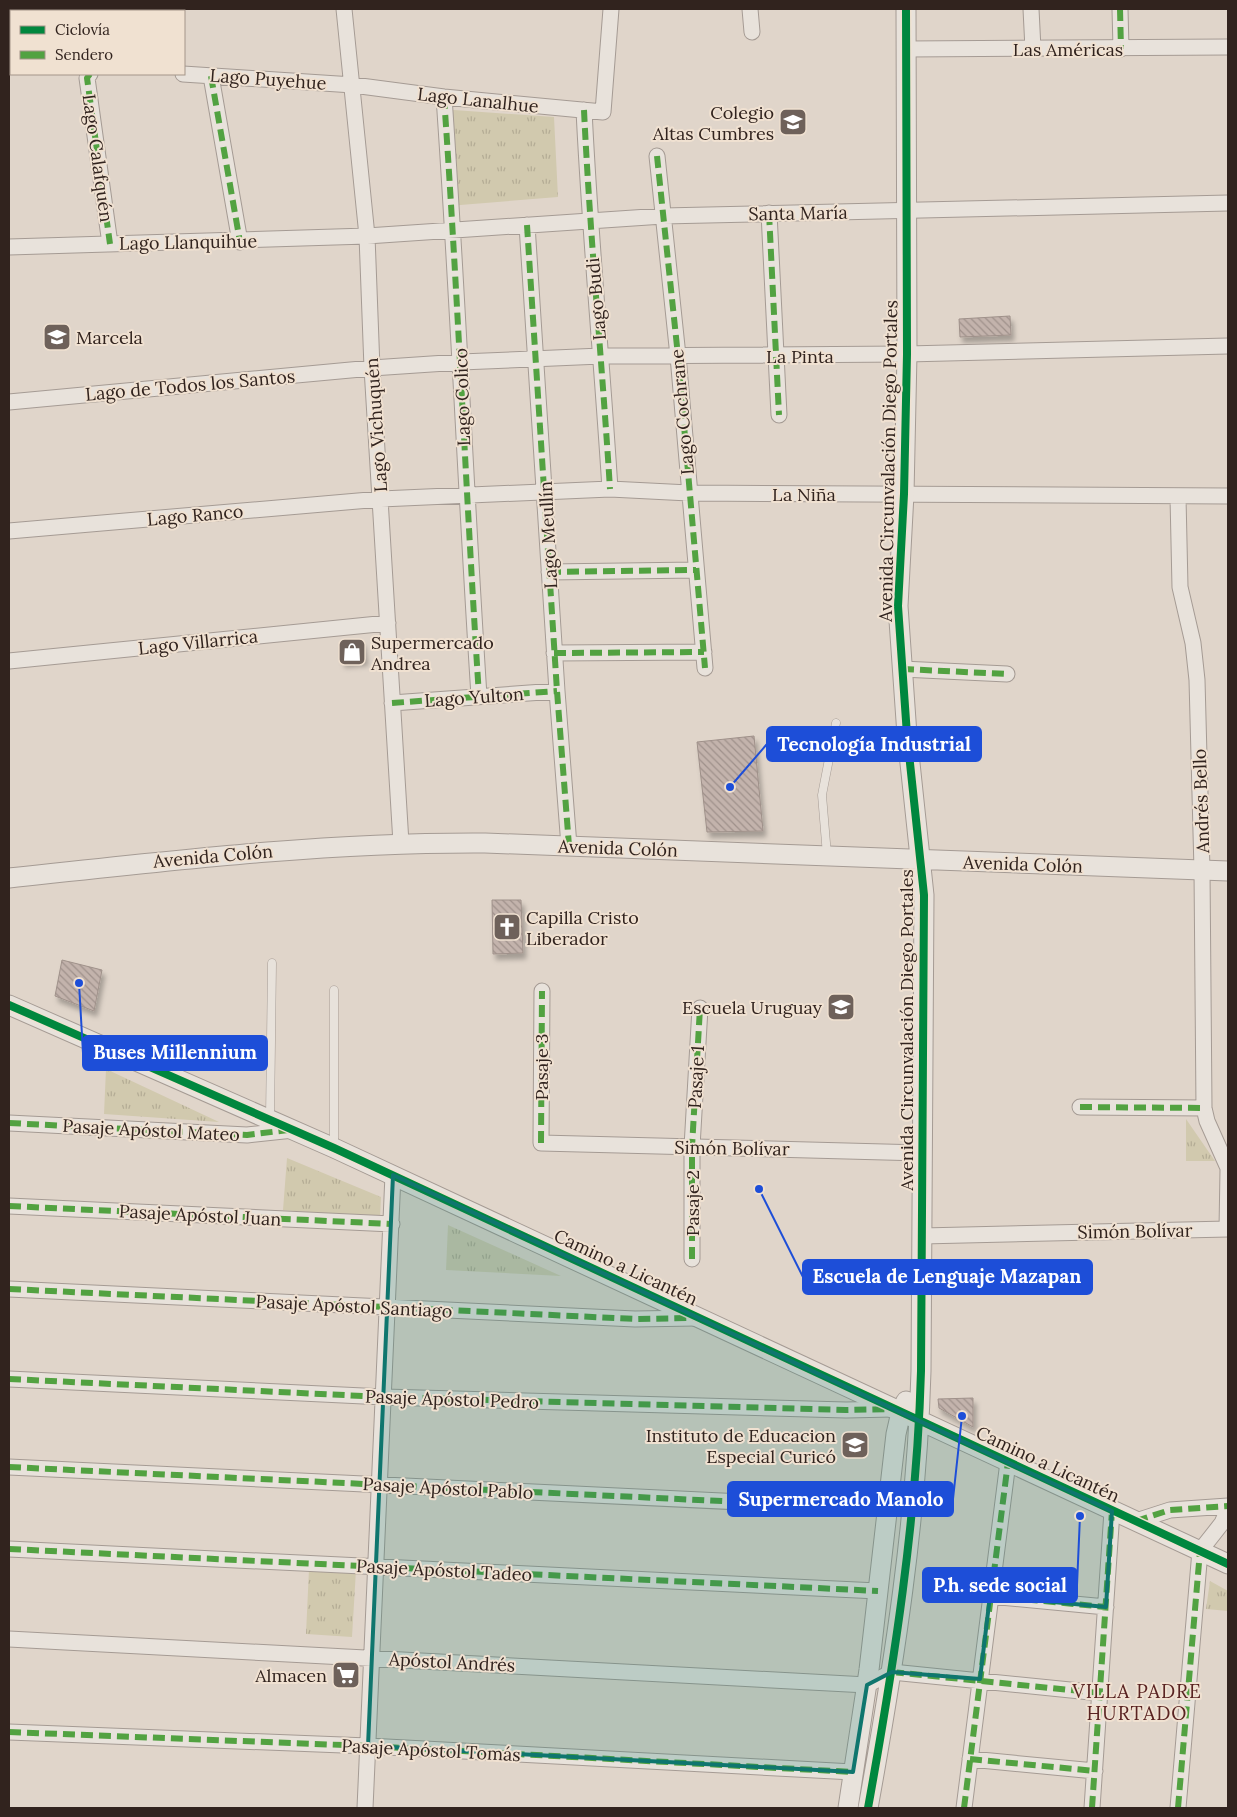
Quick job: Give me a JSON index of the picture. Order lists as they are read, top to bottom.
{
  "streets": {
    "street": [
      "Las Américas",
      "Lago Puyehue",
      "Lago Lanalhue",
      "Lago Calafquén",
      "Santa María",
      "Lago Llanquihue",
      "Lago Budi",
      "La Pinta",
      "Lago de Todos los Santos",
      "Lago Colico",
      "Lago Cochrane",
      "Lago Vichuquén",
      "Avenida Circunvalación Diego Portales",
      "La Niña",
      "Lago Ranco",
      "Lago Meullín",
      "Lago Villarrica",
      "Lago Yulton",
      "Andrés Bello",
      "Avenida Colón",
      "Pasaje 3",
      "Pasaje 1",
      "Pasaje Apóstol Mateo",
      "Simón Bolívar",
      "Pasaje 2",
      "Pasaje Apóstol Juan",
      "Camino a Licantén",
      "Pasaje Apóstol Santiago",
      "Pasaje Apóstol Pedro",
      "Pasaje Apóstol Pablo",
      "Pasaje Apóstol Tadeo",
      "Apóstol Andrés",
      "Pasaje Apóstol Tomás"
    ]
  },
  "crossings": [
    ["Las Américas", "Avenida Circunvalación Diego Portales"],
    ["Lago Puyehue", "Lago Lanalhue"],
    ["Lago Puyehue", "Lago Vichuquén"],
    ["Lago Lanalhue", "Lago Budi"],
    ["Lago Lanalhue", "Lago Colico"],
    ["Lago Lanalhue", "Lago Vichuquén"],
    ["Lago Calafquén", "Lago Llanquihue"],
    ["Santa María", "Lago Llanquihue"],
    ["Santa María", "Lago Budi"],
    ["Santa María", "Lago Colico"],
    ["Santa María", "Lago Cochrane"],
    ["Santa María", "Lago Vichuquén"],
    ["Santa María", "Avenida Circunvalación Diego Portales"],
    ["Santa María", "Lago Meullín"],
    ["Lago Llanquihue", "Lago Vichuquén"],
    ["Lago Budi", "La Pinta"],
    ["Lago Budi", "La Niña"],
    ["La Pinta", "Lago de Todos los Santos"],
    ["La Pinta", "Lago Colico"],
    ["La Pinta", "Lago Cochrane"],
    ["La Pinta", "Lago Vichuquén"],
    ["La Pinta", "Avenida Circunvalación Diego Portales"],
    ["La Pinta", "Lago Meullín"],
    ["Lago de Todos los Santos", "Lago Vichuquén"],
    ["Lago Colico", "La Niña"],
    ["Lago Colico", "Lago Yulton"],
    ["Lago Cochrane", "La Niña"],
    ["Lago Vichuquén", "La Niña"],
    ["Lago Vichuquén", "Lago Ranco"],
    ["Lago Vichuquén", "Lago Villarrica"],
    ["Lago Vichuquén", "Lago Yulton"],
    ["Lago Vichuquén", "Avenida Colón"],
    ["Avenida Circunvalación Diego Portales", "La Niña"],
    ["Avenida Circunvalación Diego Portales", "Avenida Colón"],
    ["Avenida Circunvalación Diego Portales", "Simón Bolívar"],
    ["Avenida Circunvalación Diego Portales", "Camino a Licantén"],
    ["Avenida Circunvalación Diego Portales", "Pasaje Apóstol Pedro"],
    ["Avenida Circunvalación Diego Portales", "Pasaje Apóstol Pablo"],
    ["Avenida Circunvalación Diego Portales", "Pasaje Apóstol Tadeo"],
    ["Avenida Circunvalación Diego Portales", "Apóstol Andrés"],
    ["Avenida Circunvalación Diego Portales", "Pasaje Apóstol Tomás"],
    ["La Niña", "Lago Ranco"],
    ["La Niña", "Lago Meullín"],
    ["La Niña", "Andrés Bello"],
    ["Lago Meullín", "Lago Yulton"],
    ["Lago Meullín", "Avenida Colón"],
    ["Andrés Bello", "Avenida Colón"],
    ["Andrés Bello", "Simón Bolívar"],
    ["Pasaje 3", "Simón Bolívar"],
    ["Pasaje 1", "Simón Bolívar"],
    ["Pasaje 1", "Pasaje 2"],
    ["Pasaje Apóstol Mateo", "Camino a Licantén"],
    ["Simón Bolívar", "Pasaje 2"],
    ["Camino a Licantén", "Pasaje Apóstol Santiago"],
    ["Camino a Licantén", "Pasaje Apóstol Pedro"]
  ],
  "districts": ["VILLA PADRE HURTADO"],
  "places": {
    "school or university": [
      "Colegio Altas Cumbres",
      "Marcela",
      "Escuela Uruguay",
      "Instituto de Educacion Especial Curicó"
    ],
    "shop": ["Supermercado Andrea"],
    "other": [
      "Tecnología Industrial",
      "Buses Millennium",
      "Escuela de Lenguaje Mazapan",
      "Supermercado Manolo",
      "P.h. sede social"
    ],
    "church": ["Capilla Cristo Liberador"],
    "supermarket": ["Almacen"]
  },
  "legend": ["Ciclovía", "Sendero"]
}
